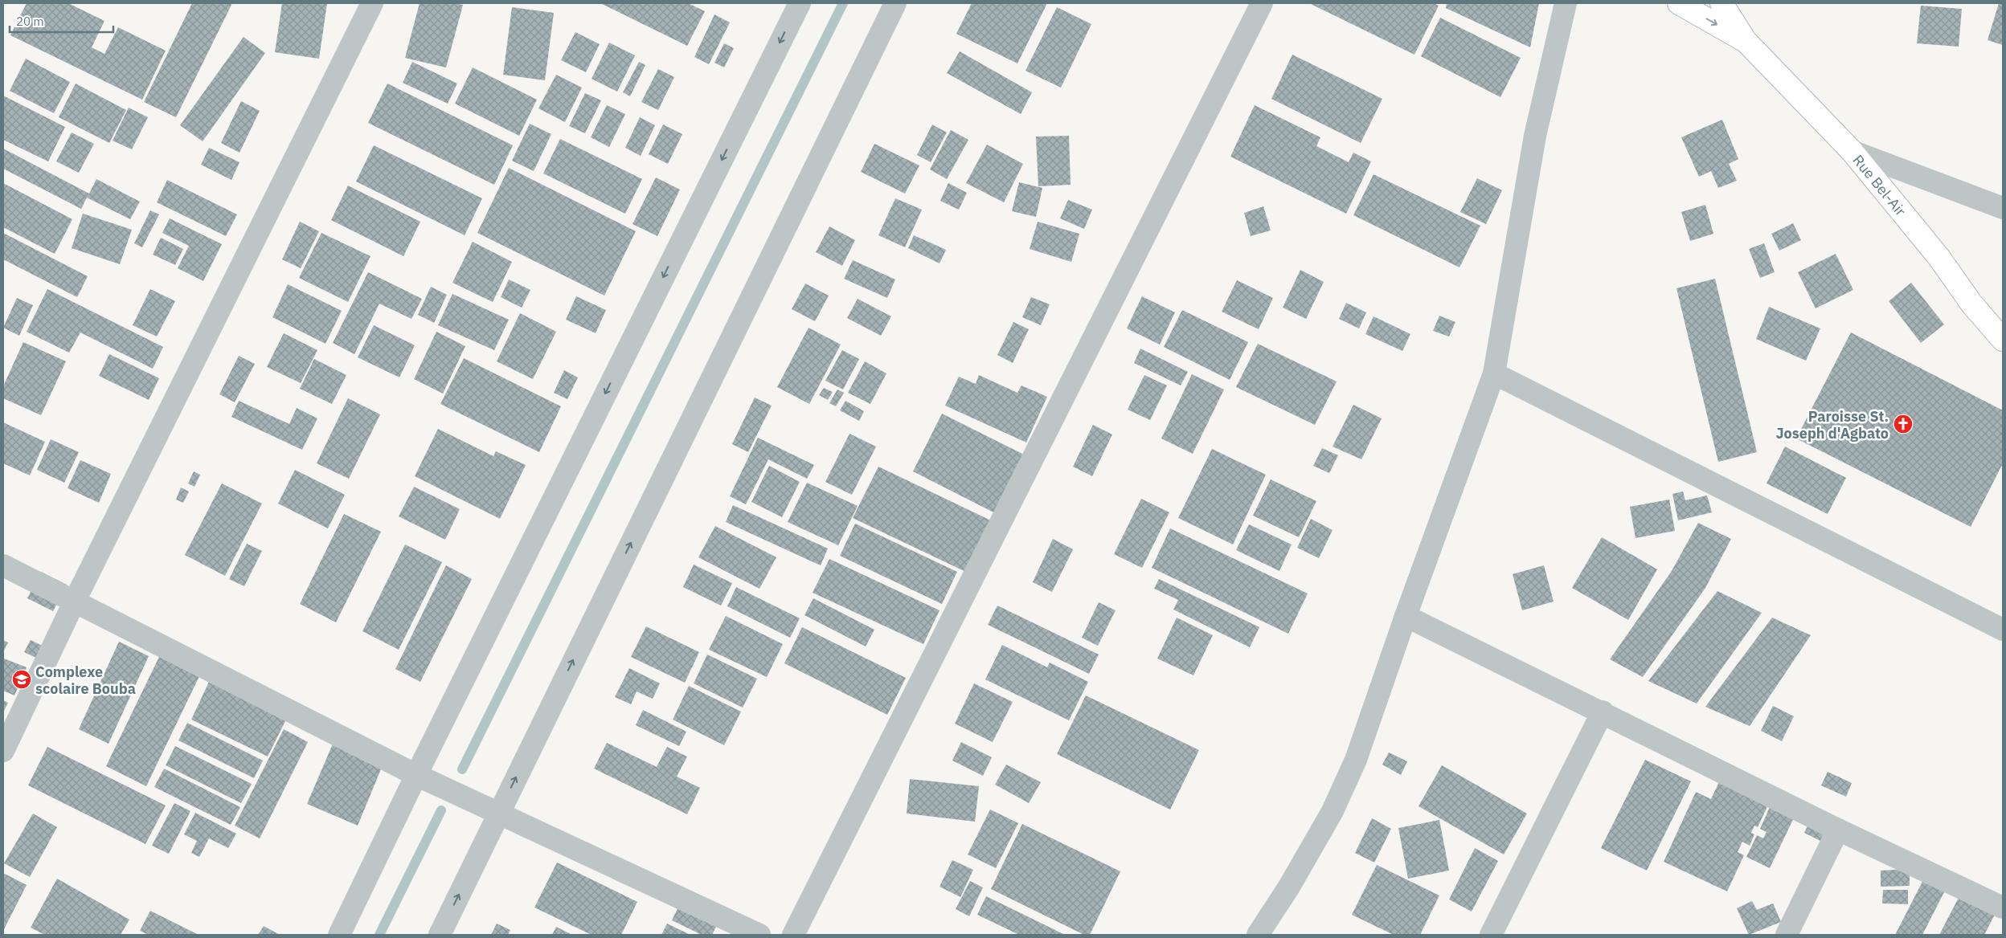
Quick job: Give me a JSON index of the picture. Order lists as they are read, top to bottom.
{
  "streets": {
    "main road": ["Rue Bel-Air"]
  },
  "places": {
    "church": ["Paroisse St. Joseph d'Agbato"],
    "school or university": ["Complexe scolaire Bouba"]
  },
  "scale_bar": "20 m"
}
